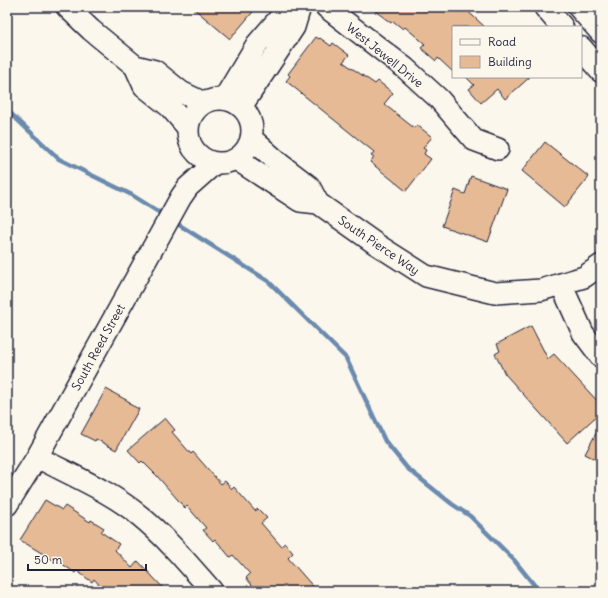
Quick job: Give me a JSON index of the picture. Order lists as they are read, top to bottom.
{
  "streets": {
    "street": ["West Jewell Drive", "South Pierce Way", "South Reed Street"]
  },
  "crossings": [
    ["South Pierce Way", "South Reed Street"]
  ],
  "legend": ["Road", "Building"],
  "scale_bar": "50 m"
}
